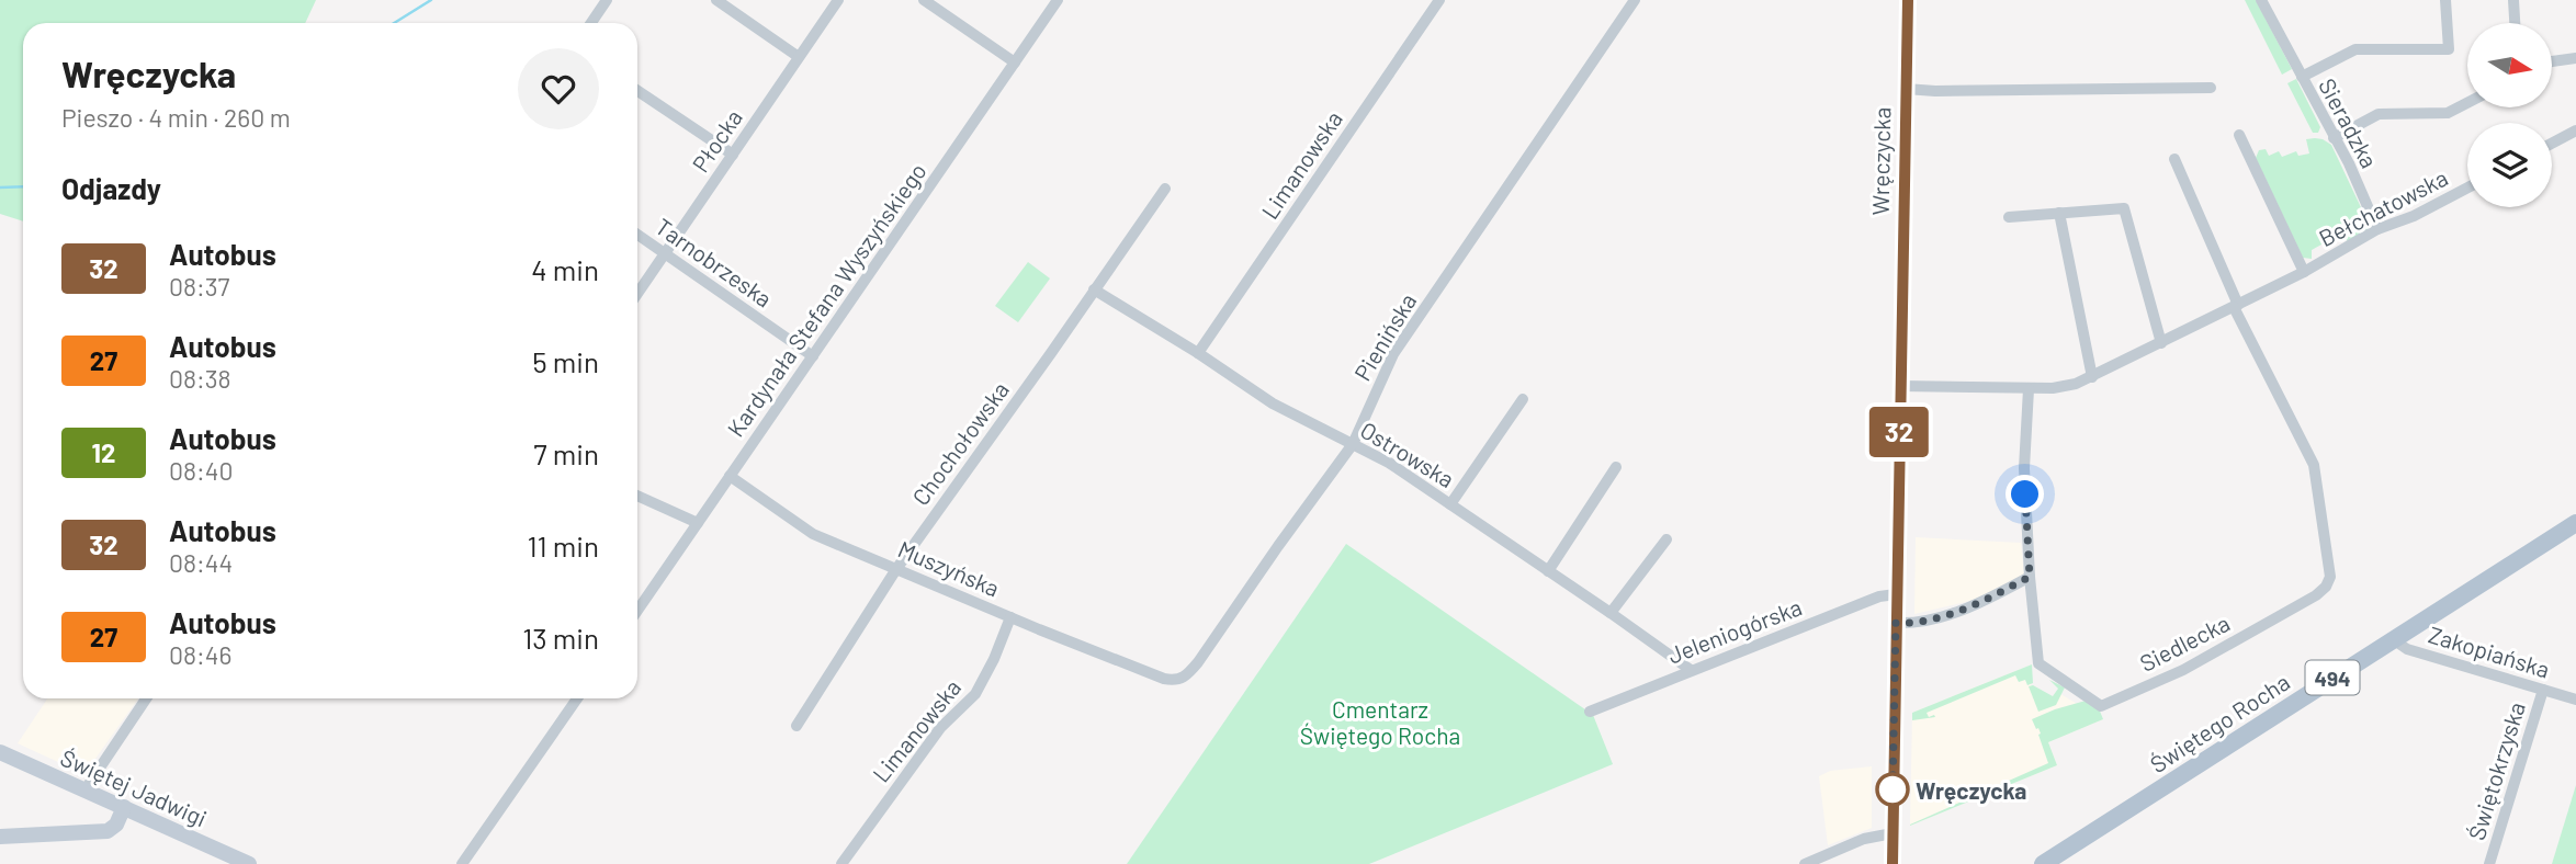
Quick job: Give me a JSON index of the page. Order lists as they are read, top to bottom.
{
  "streets": {
    "main road": [
      "Wręczycka",
      "494",
      "Świętego Rocha",
      "Świętej Jadwigi"
    ],
    "street": [
      "Sieradzka",
      "Płocka",
      "Limanowska",
      "Bełchatowska",
      "Tarnobrzeska",
      "Kardynała Stefana Wyszyńskiego",
      "Pienińska",
      "Chochołowska",
      "Ostrowska",
      "Muszyńska",
      "Jeleniogórska",
      "Siedlecka",
      "Zakopiańska",
      "Świętokrzyska"
    ]
  },
  "crossings": [
    ["Sieradzka", "Bełchatowska"],
    ["Płocka", "Tarnobrzeska"],
    ["Wręczycka", "Bełchatowska"],
    ["Wręczycka", "Jeleniogórska"],
    ["Limanowska", "Ostrowska"],
    ["Limanowska", "Muszyńska"],
    ["Bełchatowska", "Siedlecka"],
    ["Tarnobrzeska", "Kardynała Stefana Wyszyńskiego"],
    ["Kardynała Stefana Wyszyńskiego", "Muszyńska"],
    ["Pienińska", "Ostrowska"],
    ["Pienińska", "Muszyńska"],
    ["Chochołowska", "Ostrowska"],
    ["Chochołowska", "Muszyńska"],
    ["Ostrowska", "Jeleniogórska"],
    ["Zakopiańska", "Świętego Rocha"],
    ["Zakopiańska", "Świętokrzyska"]
  ],
  "parks": ["Cmentarz Świętego Rocha"],
  "places": ["Wręczycka"],
  "lines": ["bus line 32"],
  "north": "right",
  "page": {
    "on_map": "32",
    "heading": [
      ["Wręczycka", "Pieszo · 4 min · 260 m"],
      "Odjazdy"
    ],
    "list": [
      {
        "mark": "32",
        "name": "Autobus",
        "note": "08:37",
        "value": "4 min"
      },
      {
        "mark": "27",
        "name": "Autobus",
        "note": "08:38",
        "value": "5 min"
      },
      {
        "mark": "12",
        "name": "Autobus",
        "note": "08:40",
        "value": "7 min"
      },
      {
        "mark": "32",
        "name": "Autobus",
        "note": "08:44",
        "value": "11 min"
      },
      {
        "mark": "27",
        "name": "Autobus",
        "note": "08:46",
        "value": "13 min"
      }
    ]
  }
}
